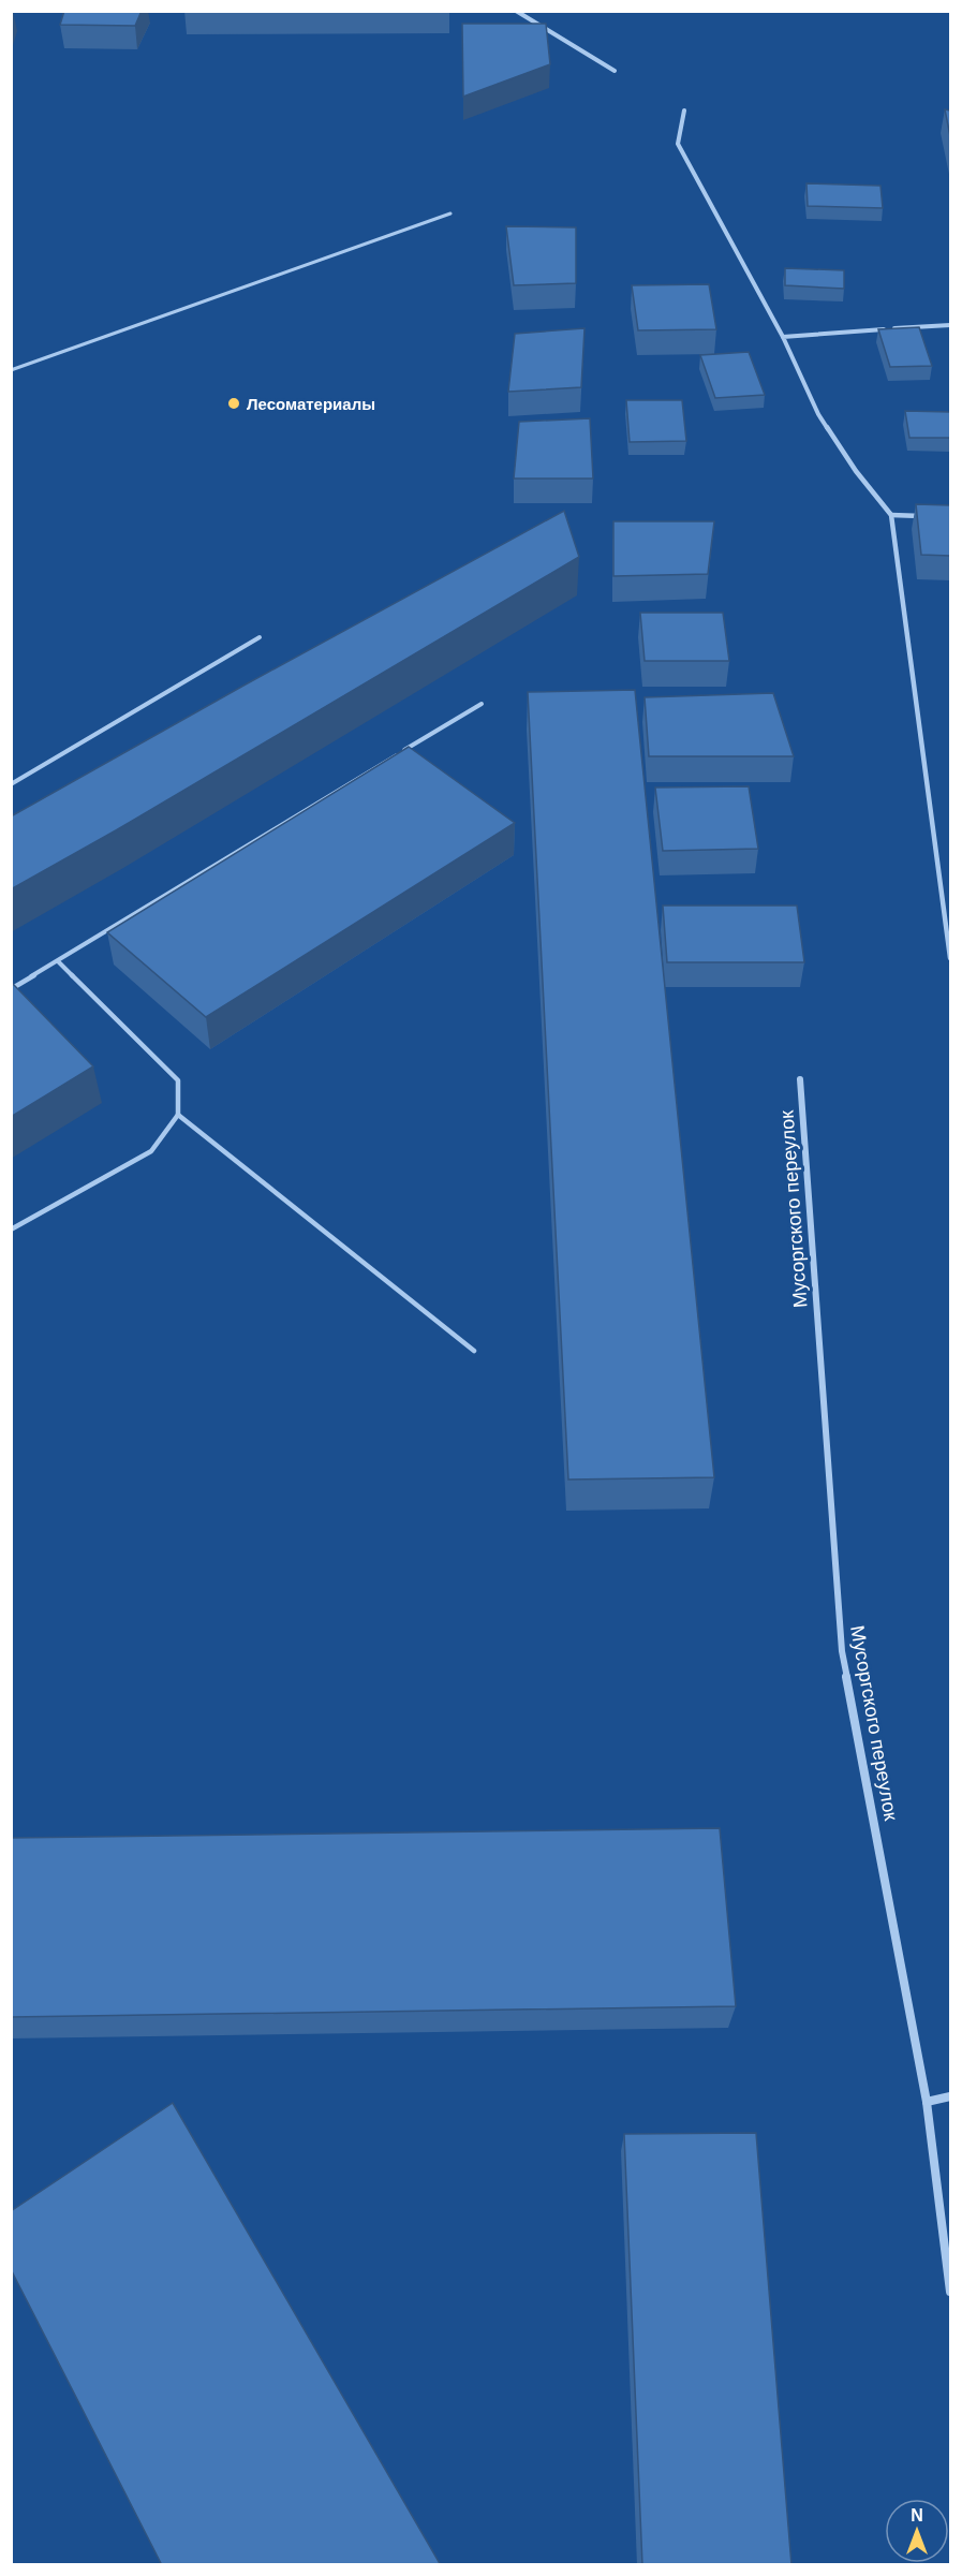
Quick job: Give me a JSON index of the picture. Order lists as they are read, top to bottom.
{
  "streets": {
    "street": ["Мусоргского переулок"]
  },
  "places": ["Лесоматериалы"],
  "north": "top"
}
